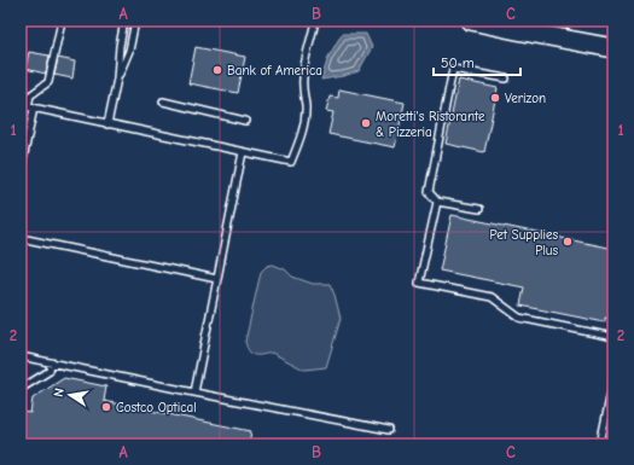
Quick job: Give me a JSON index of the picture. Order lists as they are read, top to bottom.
{
  "places": [
    "Bank of America",
    "Verizon",
    "Moretti's Ristorante & Pizzeria",
    "Pet Supplies Plus",
    "Costco Optical"
  ],
  "scale_bar": "50 m",
  "north": "left",
  "grid": {
    "columns": ["A", "B", "C"],
    "rows": ["1", "2"]
  }
}
